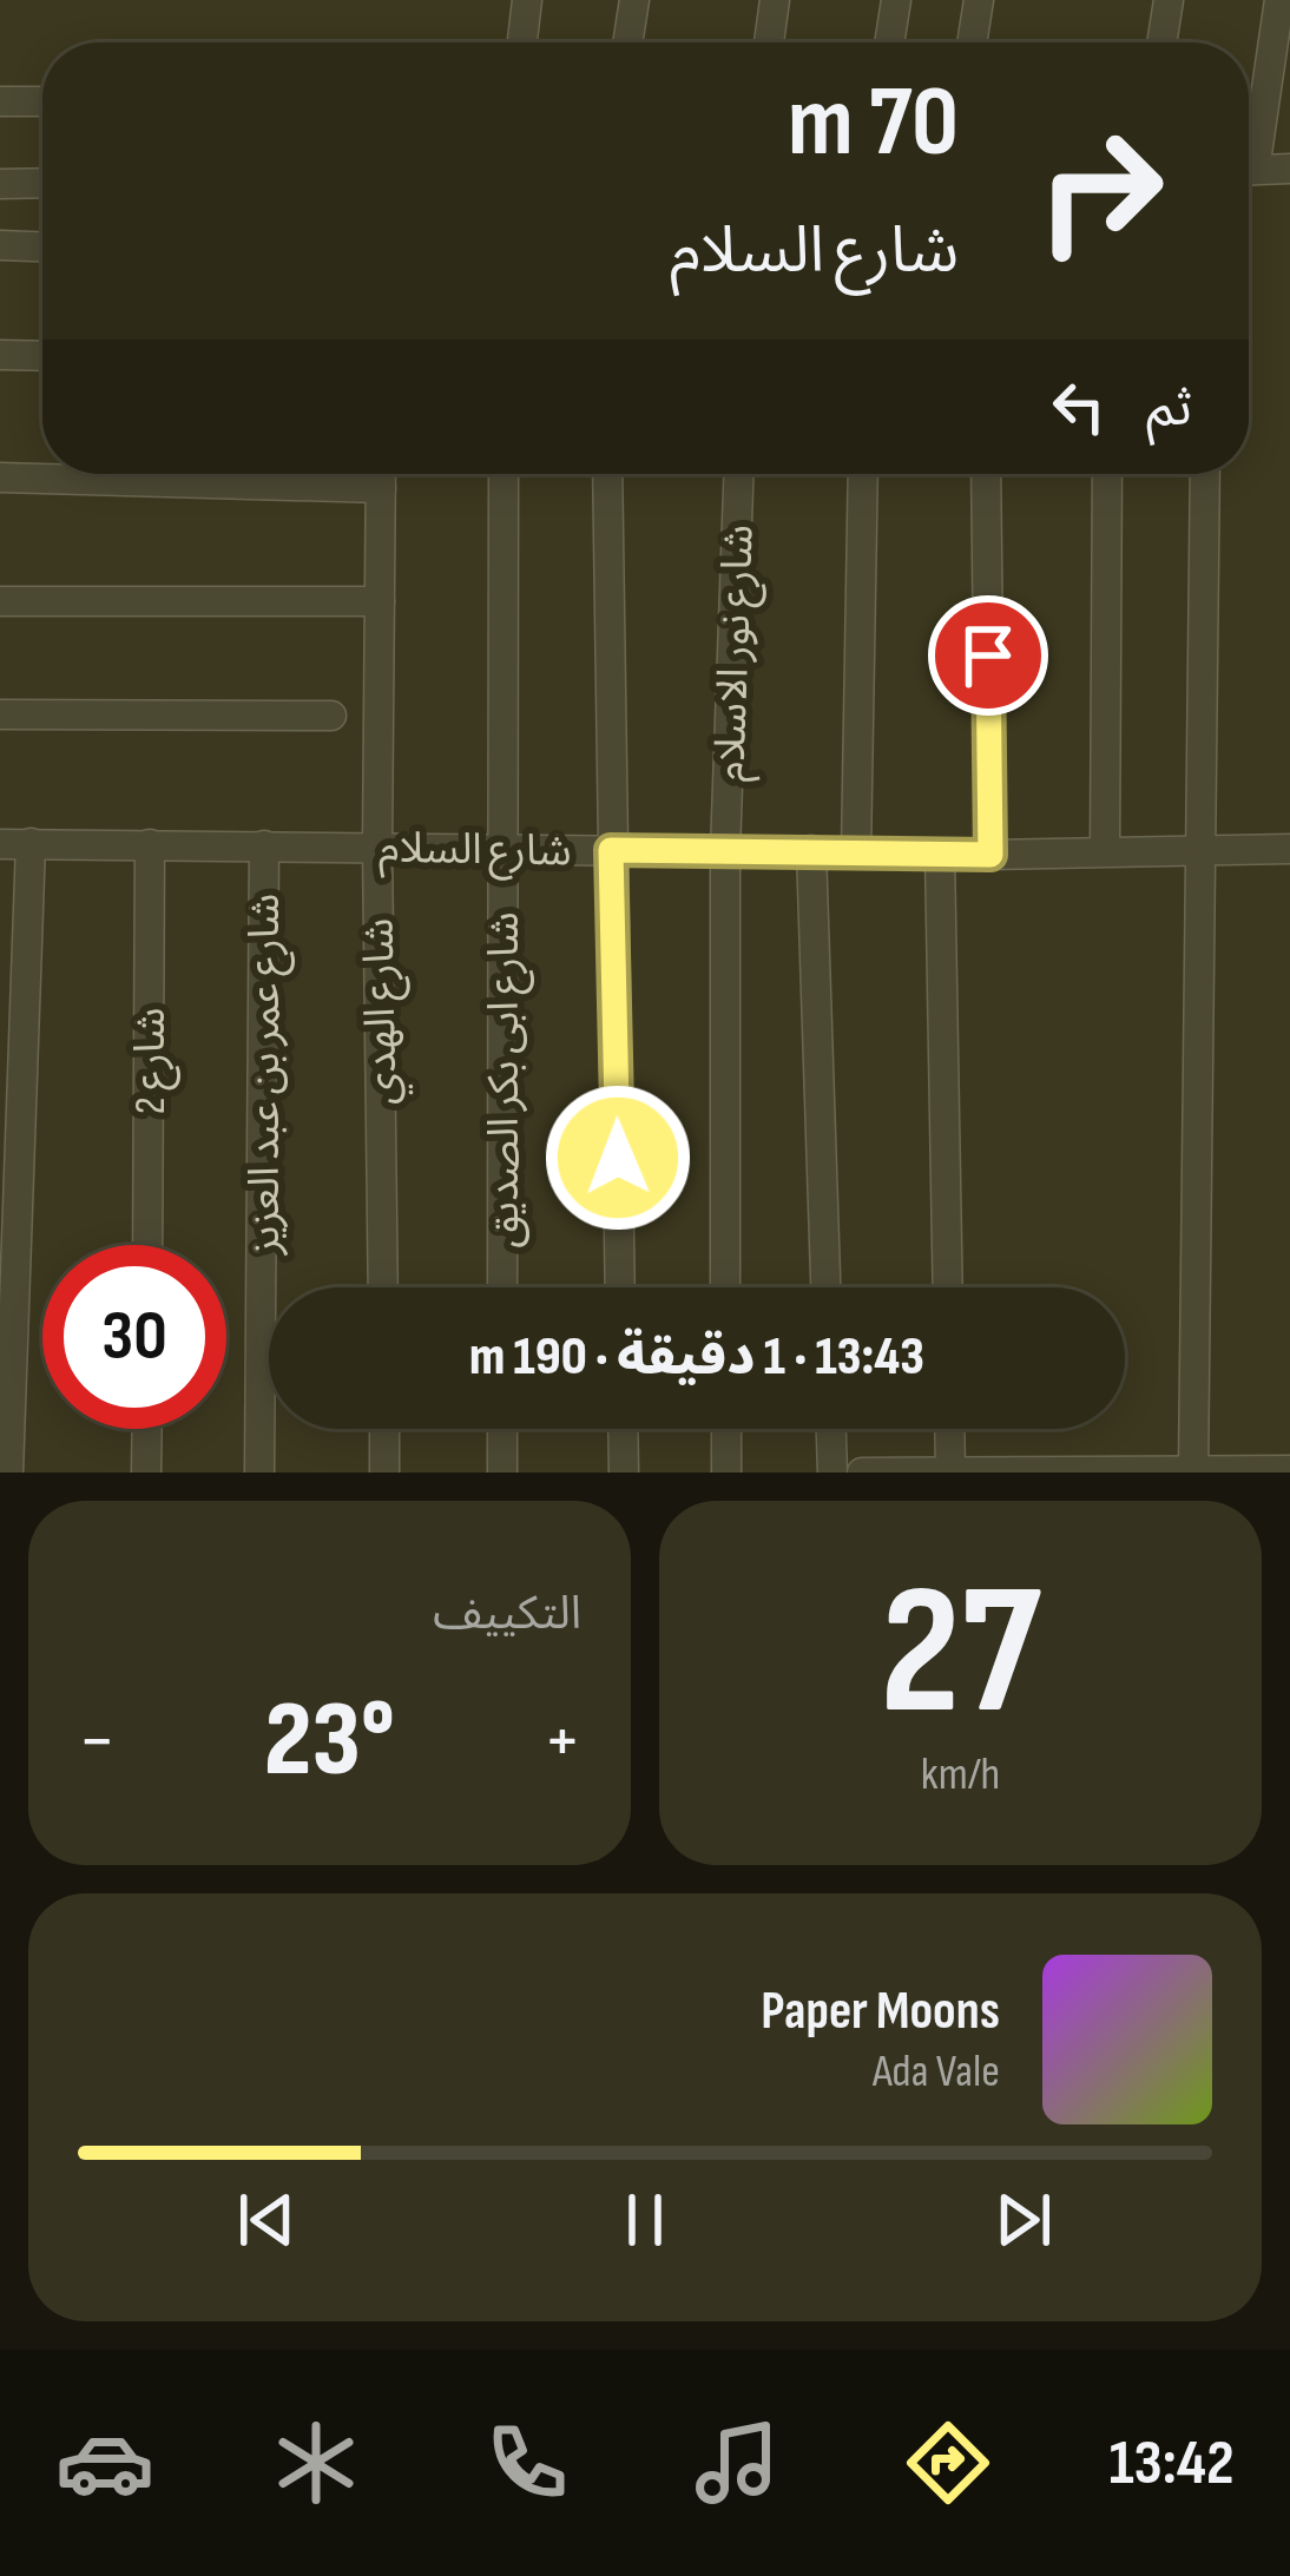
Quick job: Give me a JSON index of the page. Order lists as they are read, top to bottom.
{
  "streets": {
    "street": [
      "شارع نور الاسلام",
      "شارع السلام",
      "شارع الهدي",
      "شارع 2",
      "شارع عمر بن عبد العزيز",
      "شارع ابى بكر الصديق"
    ]
  },
  "crossings": [
    ["شارع نور الاسلام", "شارع السلام"],
    ["شارع السلام", "شارع الهدي"],
    ["شارع السلام", "شارع 2"],
    ["شارع السلام", "شارع عمر بن عبد العزيز"],
    ["شارع السلام", "شارع ابى بكر الصديق"]
  ],
  "page": {
    "turn": ["70 m", "شارع السلام"],
    "then": "ثم",
    "limit": "30",
    "trip": "13:43 · 1 دقيقة · 190 m",
    "tile": [
      ["27", "km/h"],
      "التكييف"
    ],
    "heat": ["−", "23°", "+"],
    "song": ["Paper Moons", "Ada Vale"],
    "tabs": "13:42"
  }
}
